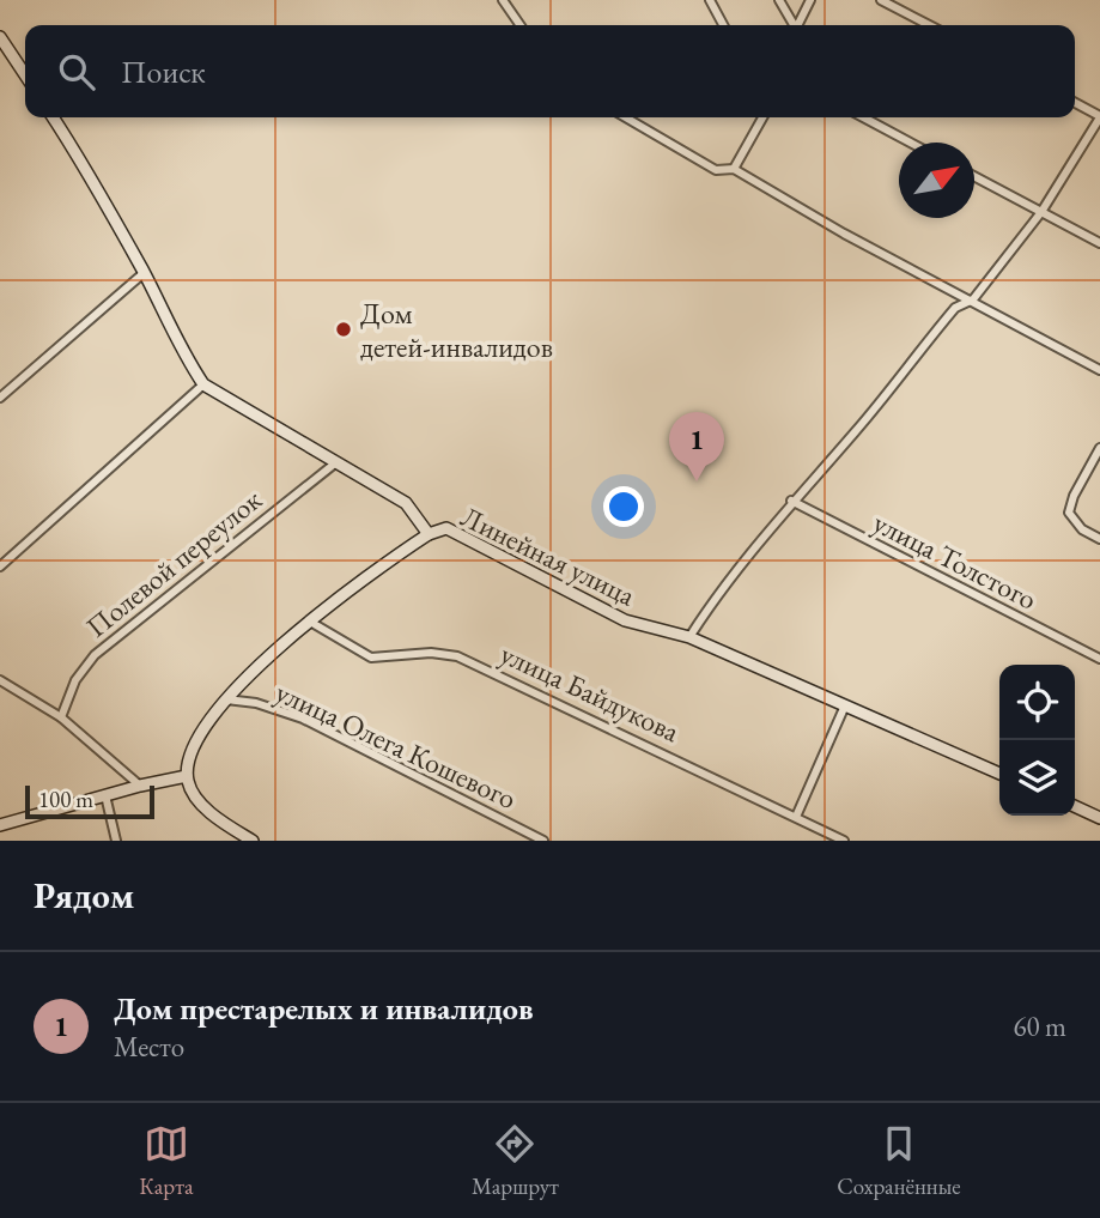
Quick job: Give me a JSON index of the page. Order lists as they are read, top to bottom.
{
  "streets": {
    "street": [
      "Линейная улица",
      "улица Толстого",
      "Полевой переулок",
      "улица Байдукова",
      "улица Олега Кошевого"
    ]
  },
  "crossings": [
    ["Линейная улица", "Полевой переулок"]
  ],
  "places": ["Дом детей-инвалидов"],
  "scale_bar": "100 m",
  "north": "top right",
  "page": {
    "search": "Поиск",
    "pins": "1",
    "scale": "100 m",
    "heading": "Рядом",
    "list": [
      {
        "mark": "1",
        "name": "Дом престарелых и инвалидов",
        "note": "Место",
        "value": "60 m"
      }
    ],
    "nav": ["Карта", "Маршрут", "Сохранённые"]
  }
}
